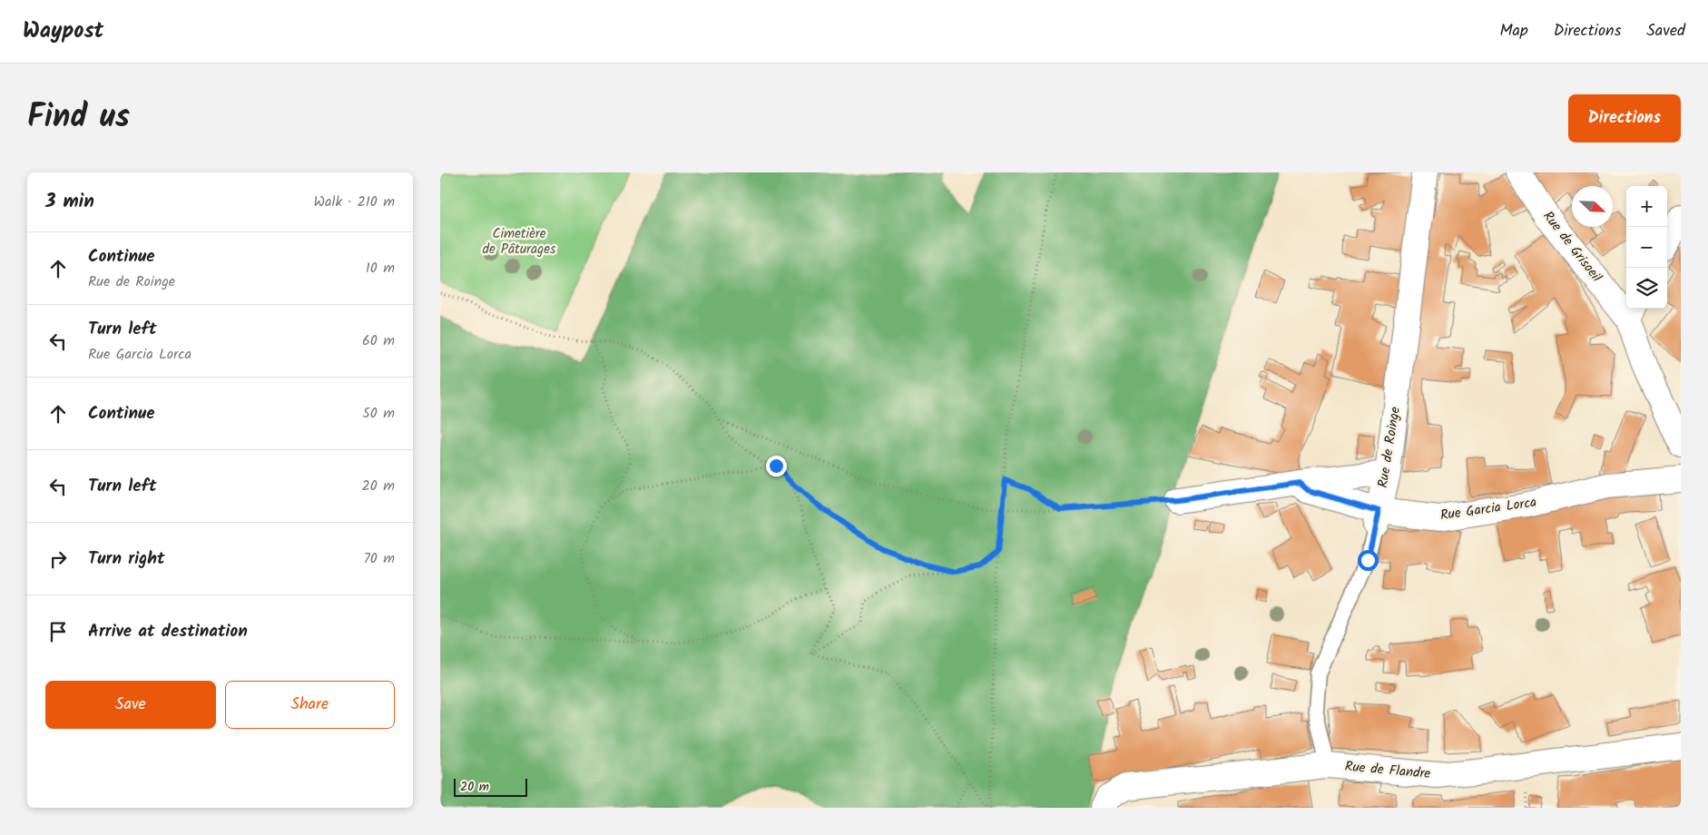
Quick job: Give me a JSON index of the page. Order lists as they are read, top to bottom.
{
  "streets": {
    "street": [
      "Rue de Grisoeil",
      "Rue de Roinge",
      "Rue Garcia Lorca",
      "Rue de Flandre"
    ]
  },
  "crossings": [
    ["Rue de Roinge", "Rue Garcia Lorca"],
    ["Rue de Roinge", "Rue de Flandre"]
  ],
  "parks": ["Cimetière de Pâturages"],
  "scale_bar": "20 m",
  "north": "bottom right",
  "page": {
    "header": "Waypost",
    "nav": ["Map", "Directions", "Saved"],
    "title": "Find us",
    "buttons": [
      "Directions",
      ["Save", "Share"]
    ],
    "heading": ["3 min", "Walk · 210 m"],
    "map_buttons": ["+", "−"],
    "list": [
      ["Continue", "Rue de Roinge", "10 m"],
      ["Turn left", "Rue Garcia Lorca", "60 m"],
      ["Continue", "50 m"],
      ["Turn left", "20 m"],
      ["Turn right", "70 m"],
      "Arrive at destination"
    ],
    "scale": "20 m"
  }
}
